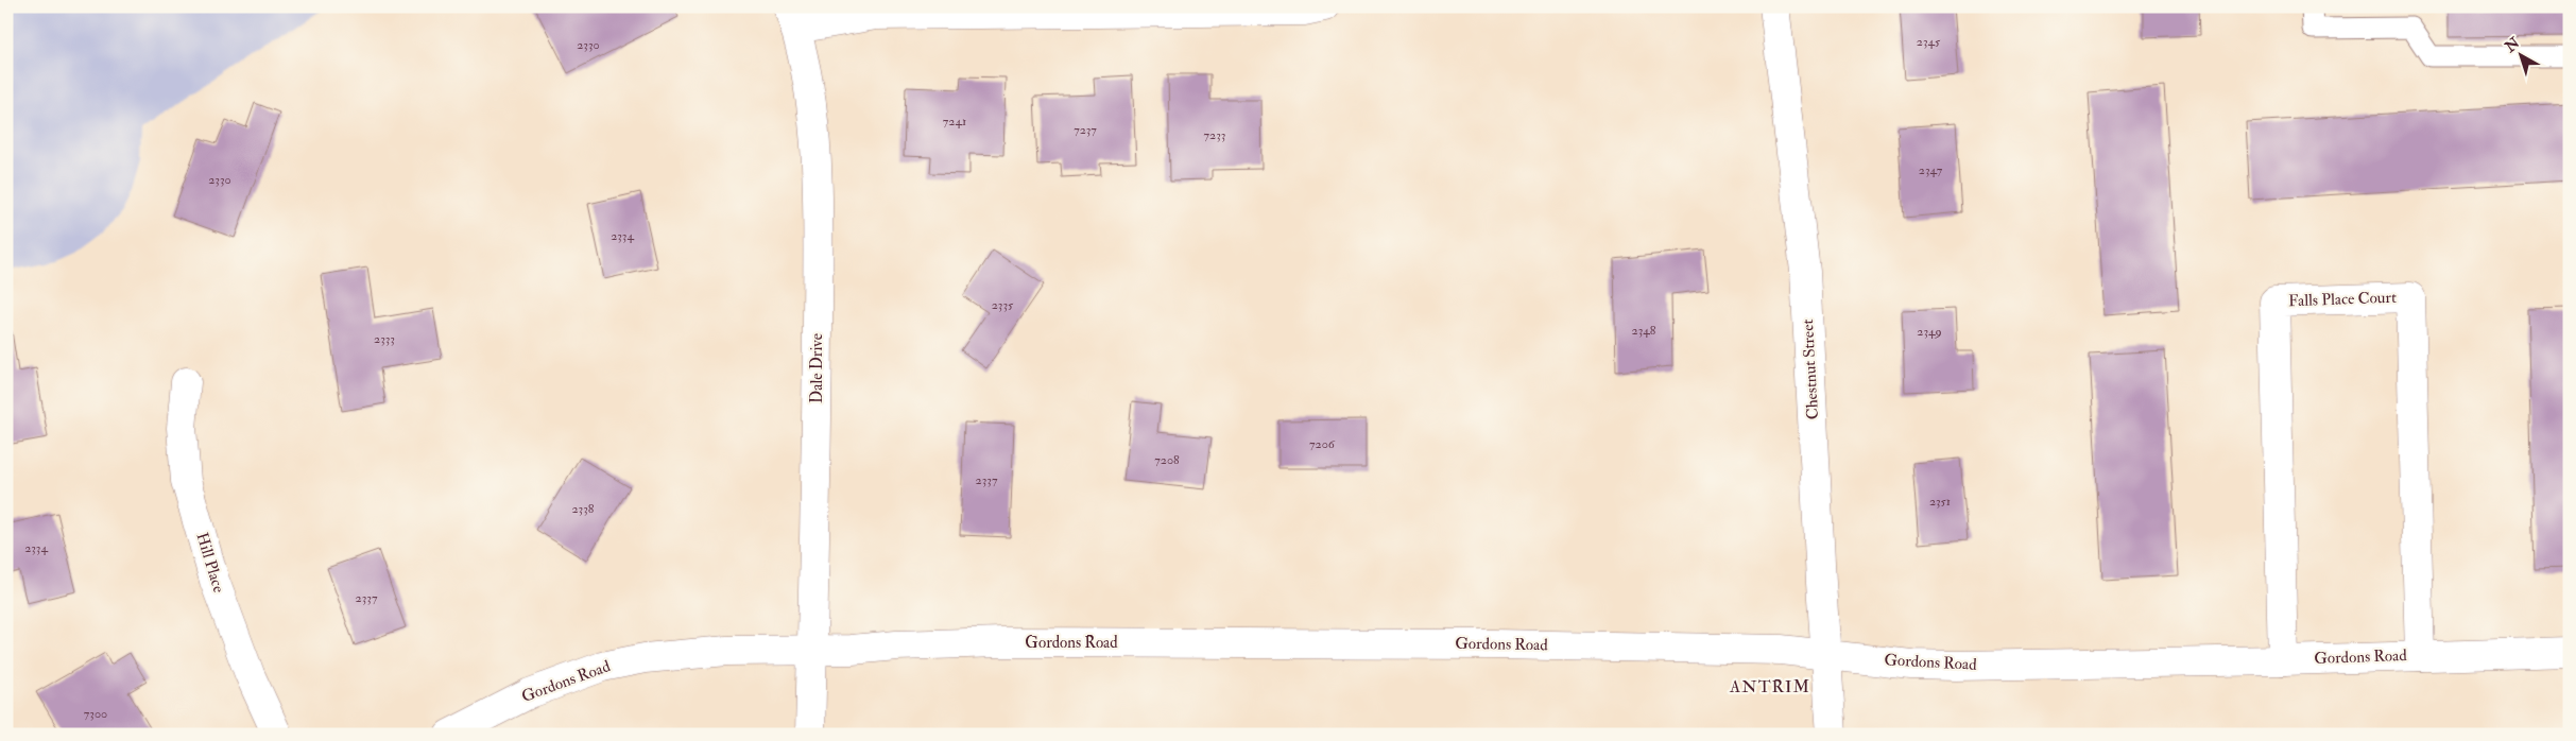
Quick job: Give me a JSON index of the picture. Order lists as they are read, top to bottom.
{
  "streets": {
    "street": [
      "Falls Place Court",
      "Dale Drive",
      "Chestnut Street",
      "Hill Place",
      "Gordons Road"
    ]
  },
  "crossings": [
    ["Falls Place Court", "Gordons Road"],
    ["Dale Drive", "Gordons Road"],
    ["Chestnut Street", "Gordons Road"]
  ],
  "districts": ["ANTRIM"],
  "house_numbers": [
    "2345",
    "2330",
    "7241",
    "7237",
    "7233",
    "2347",
    "2330",
    "2334",
    "2335",
    "2348",
    "2349",
    "2333",
    "7206",
    "7208",
    "2337",
    "2351",
    "2338",
    "2334",
    "2337",
    "7300"
  ],
  "north": "top left"
}
